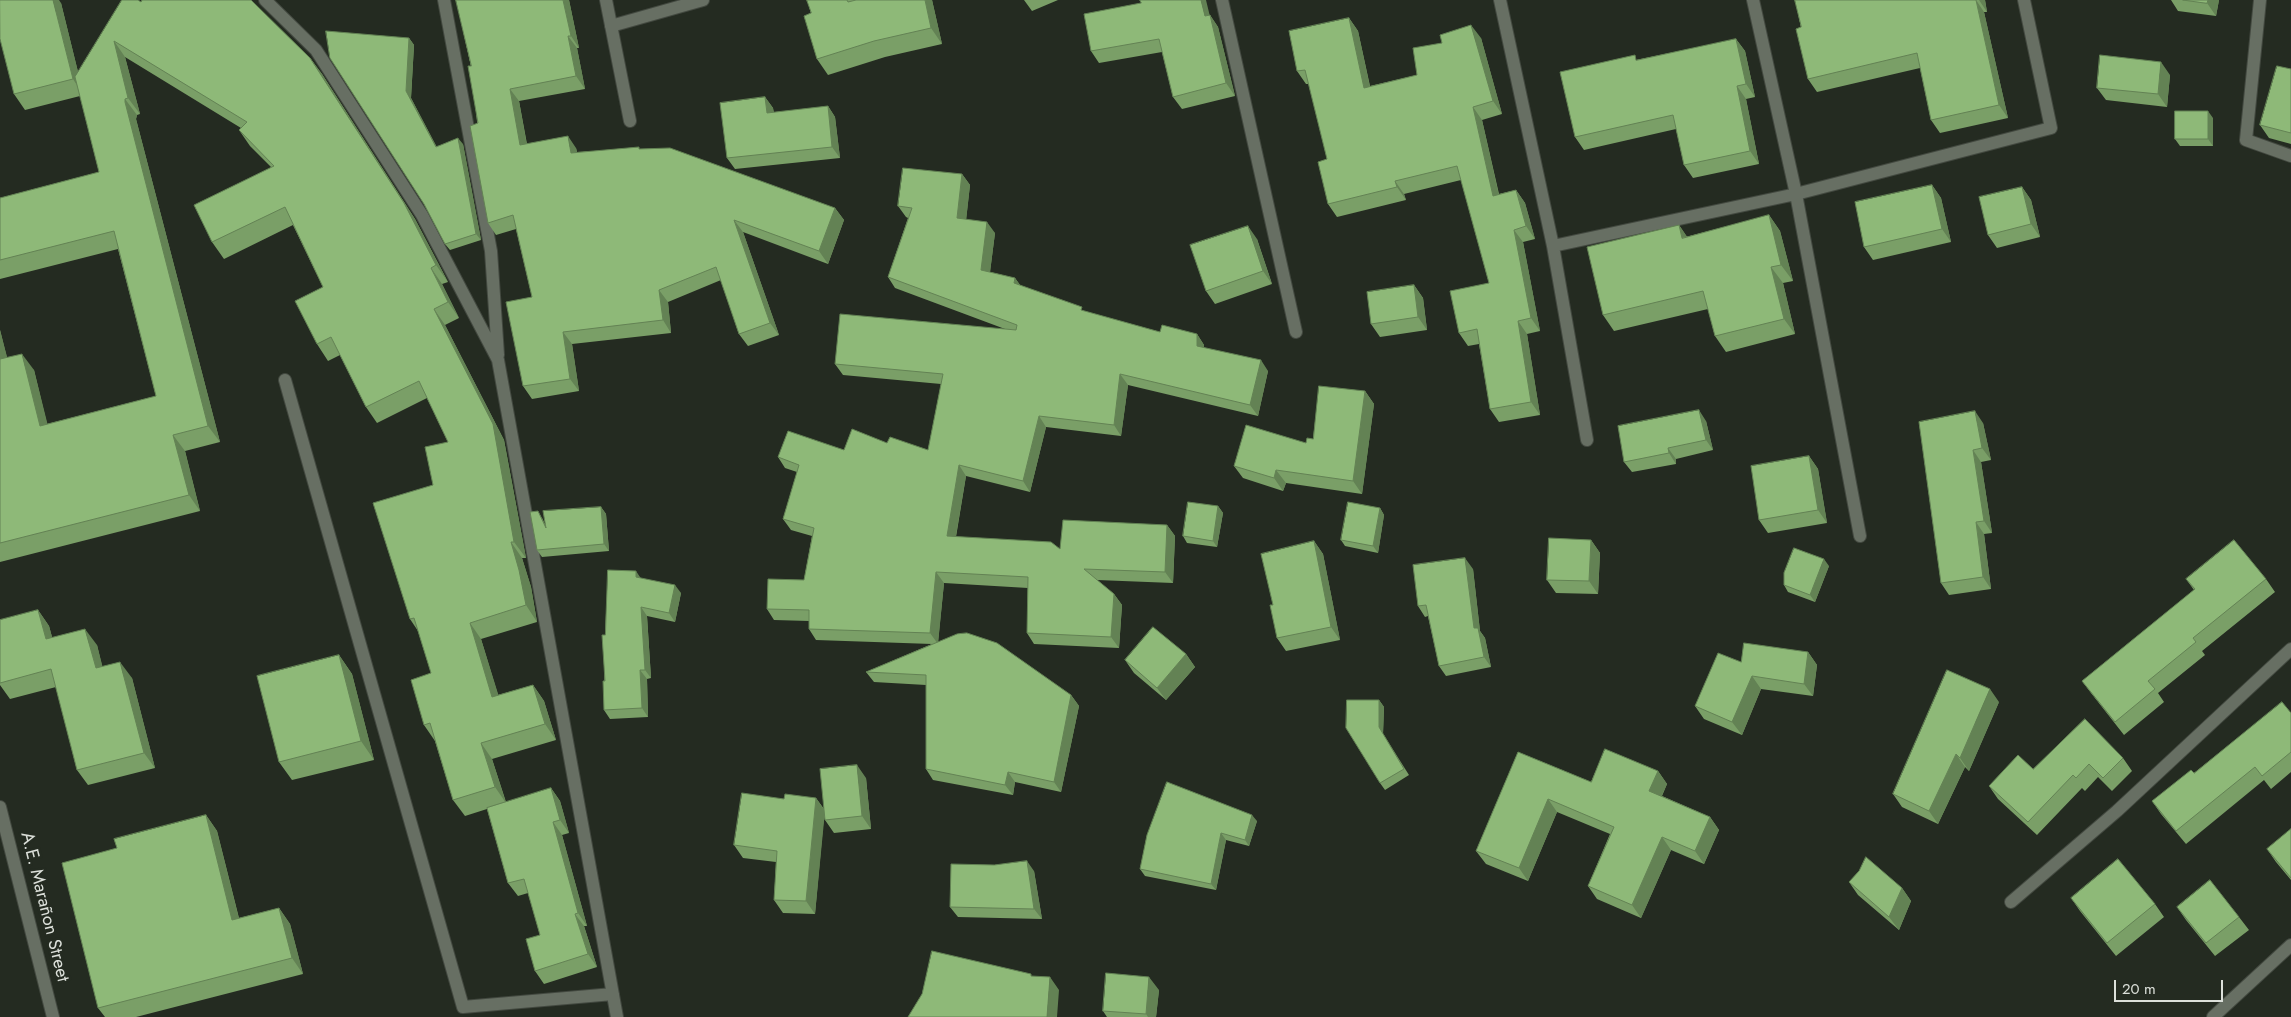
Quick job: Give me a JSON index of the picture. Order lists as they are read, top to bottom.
{
  "streets": {
    "street": ["A.E. Marañon Street"]
  },
  "scale_bar": "20 m"
}
